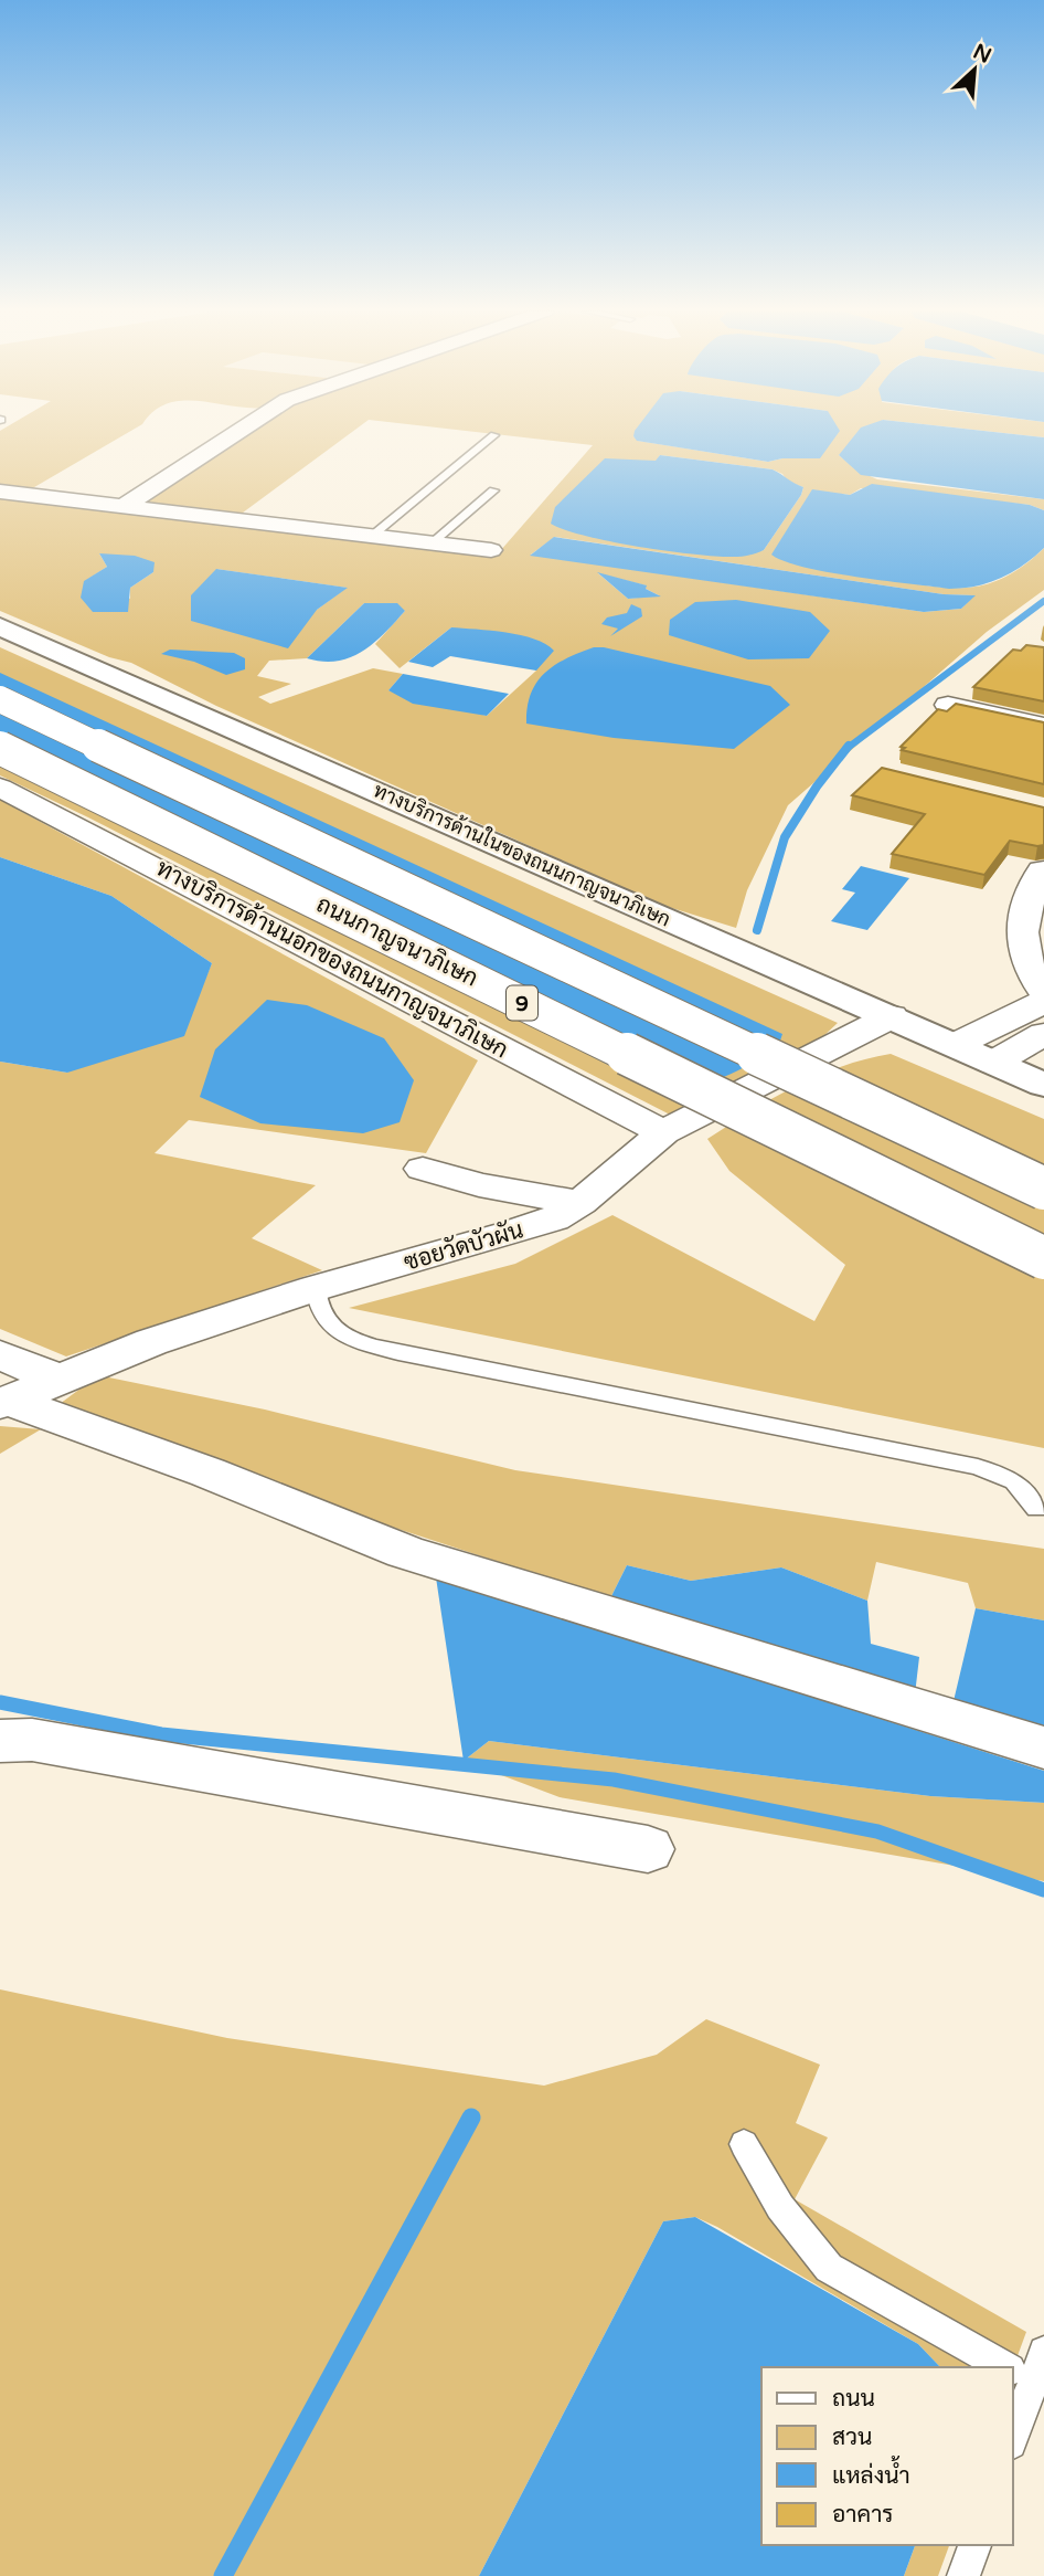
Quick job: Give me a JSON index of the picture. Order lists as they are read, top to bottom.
{
  "streets": {
    "main road": ["ทางบริการด้านในของถนนกาญจนาภิเษก", "ถนนกาญจนาภิเษก", "9"],
    "street": ["ทางบริการด้านนอกของถนนกาญจนาภิเษก", "ซอยวัดบัวผัน"]
  },
  "crossings": [
    ["ทางบริการด้านในของถนนกาญจนาภิเษก", "ซอยวัดบัวผัน"],
    ["ทางบริการด้านนอกของถนนกาญจนาภิเษก", "ซอยวัดบัวผัน"]
  ],
  "legend": [
    "ถนน",
    "สวน",
    "แหล่งน้ำ",
    "อาคาร"
  ],
  "north": "top right"
}
